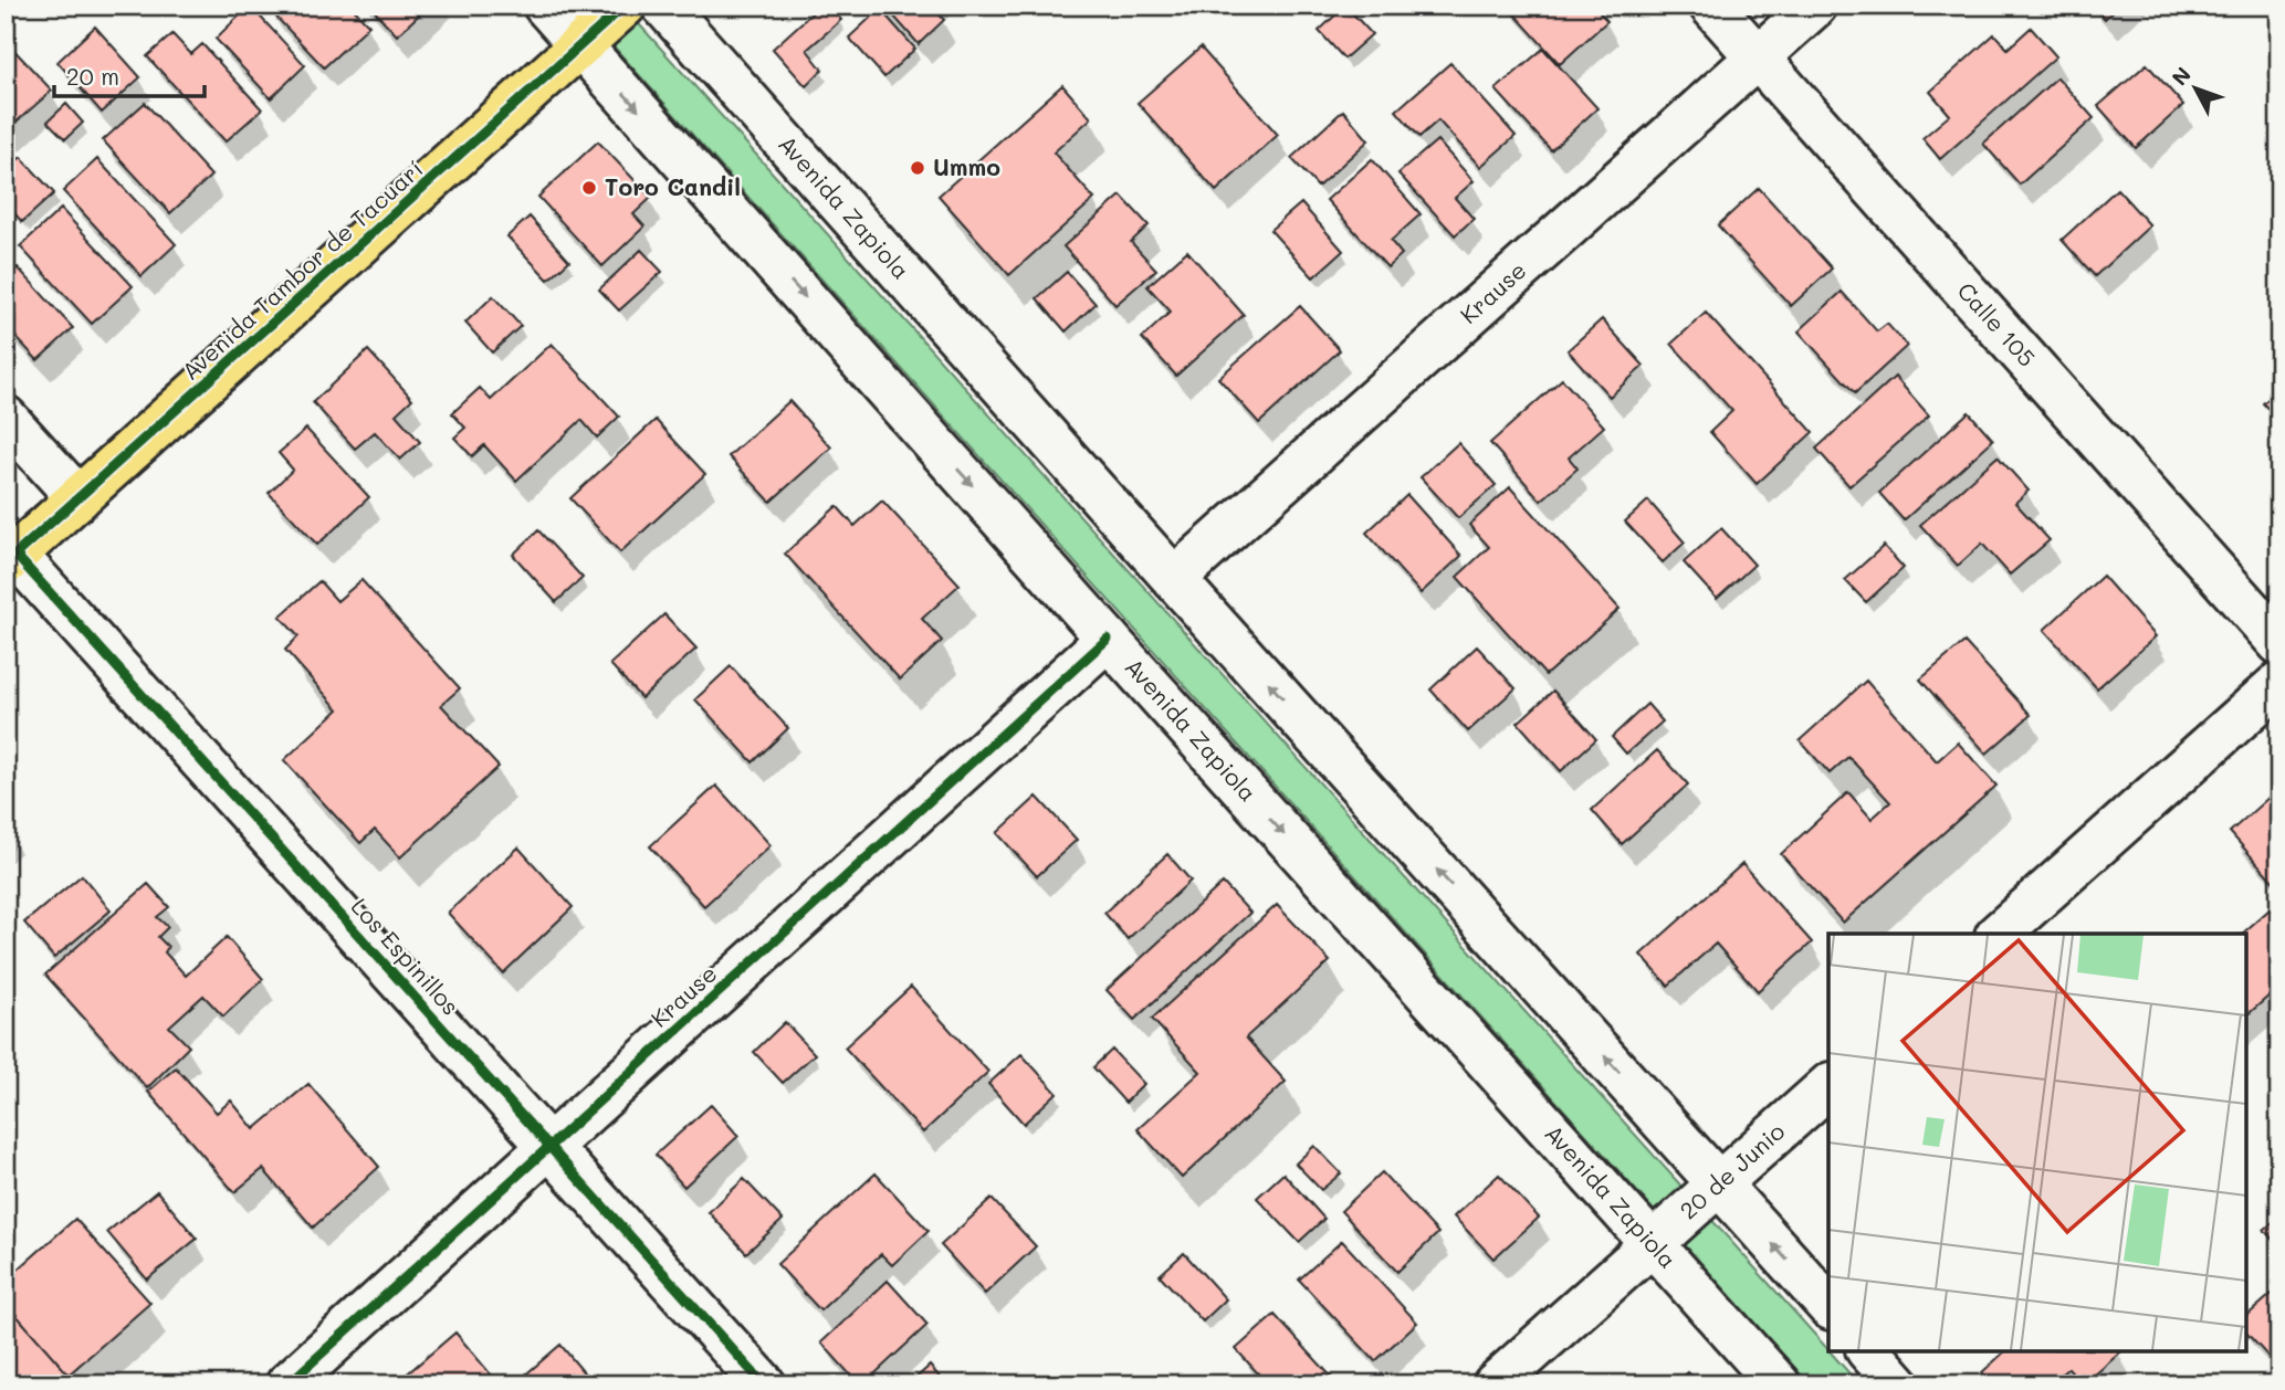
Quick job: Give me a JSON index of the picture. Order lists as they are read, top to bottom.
{
  "streets": {
    "main road": ["Avenida Tambor de Tacuarí"],
    "street": [
      "Avenida Zapiola",
      "Krause",
      "Calle 105",
      "Los Espinillos",
      "20 de Junio"
    ]
  },
  "crossings": [
    ["Avenida Zapiola", "Avenida Tambor de Tacuarí"],
    ["Avenida Zapiola", "Krause"],
    ["Avenida Zapiola", "20 de Junio"],
    ["Avenida Tambor de Tacuarí", "Los Espinillos"],
    ["Krause", "Calle 105"],
    ["Krause", "Los Espinillos"]
  ],
  "places": ["Ummo", "Toro Candil"],
  "scale_bar": "20 m",
  "north": "top left"
}
